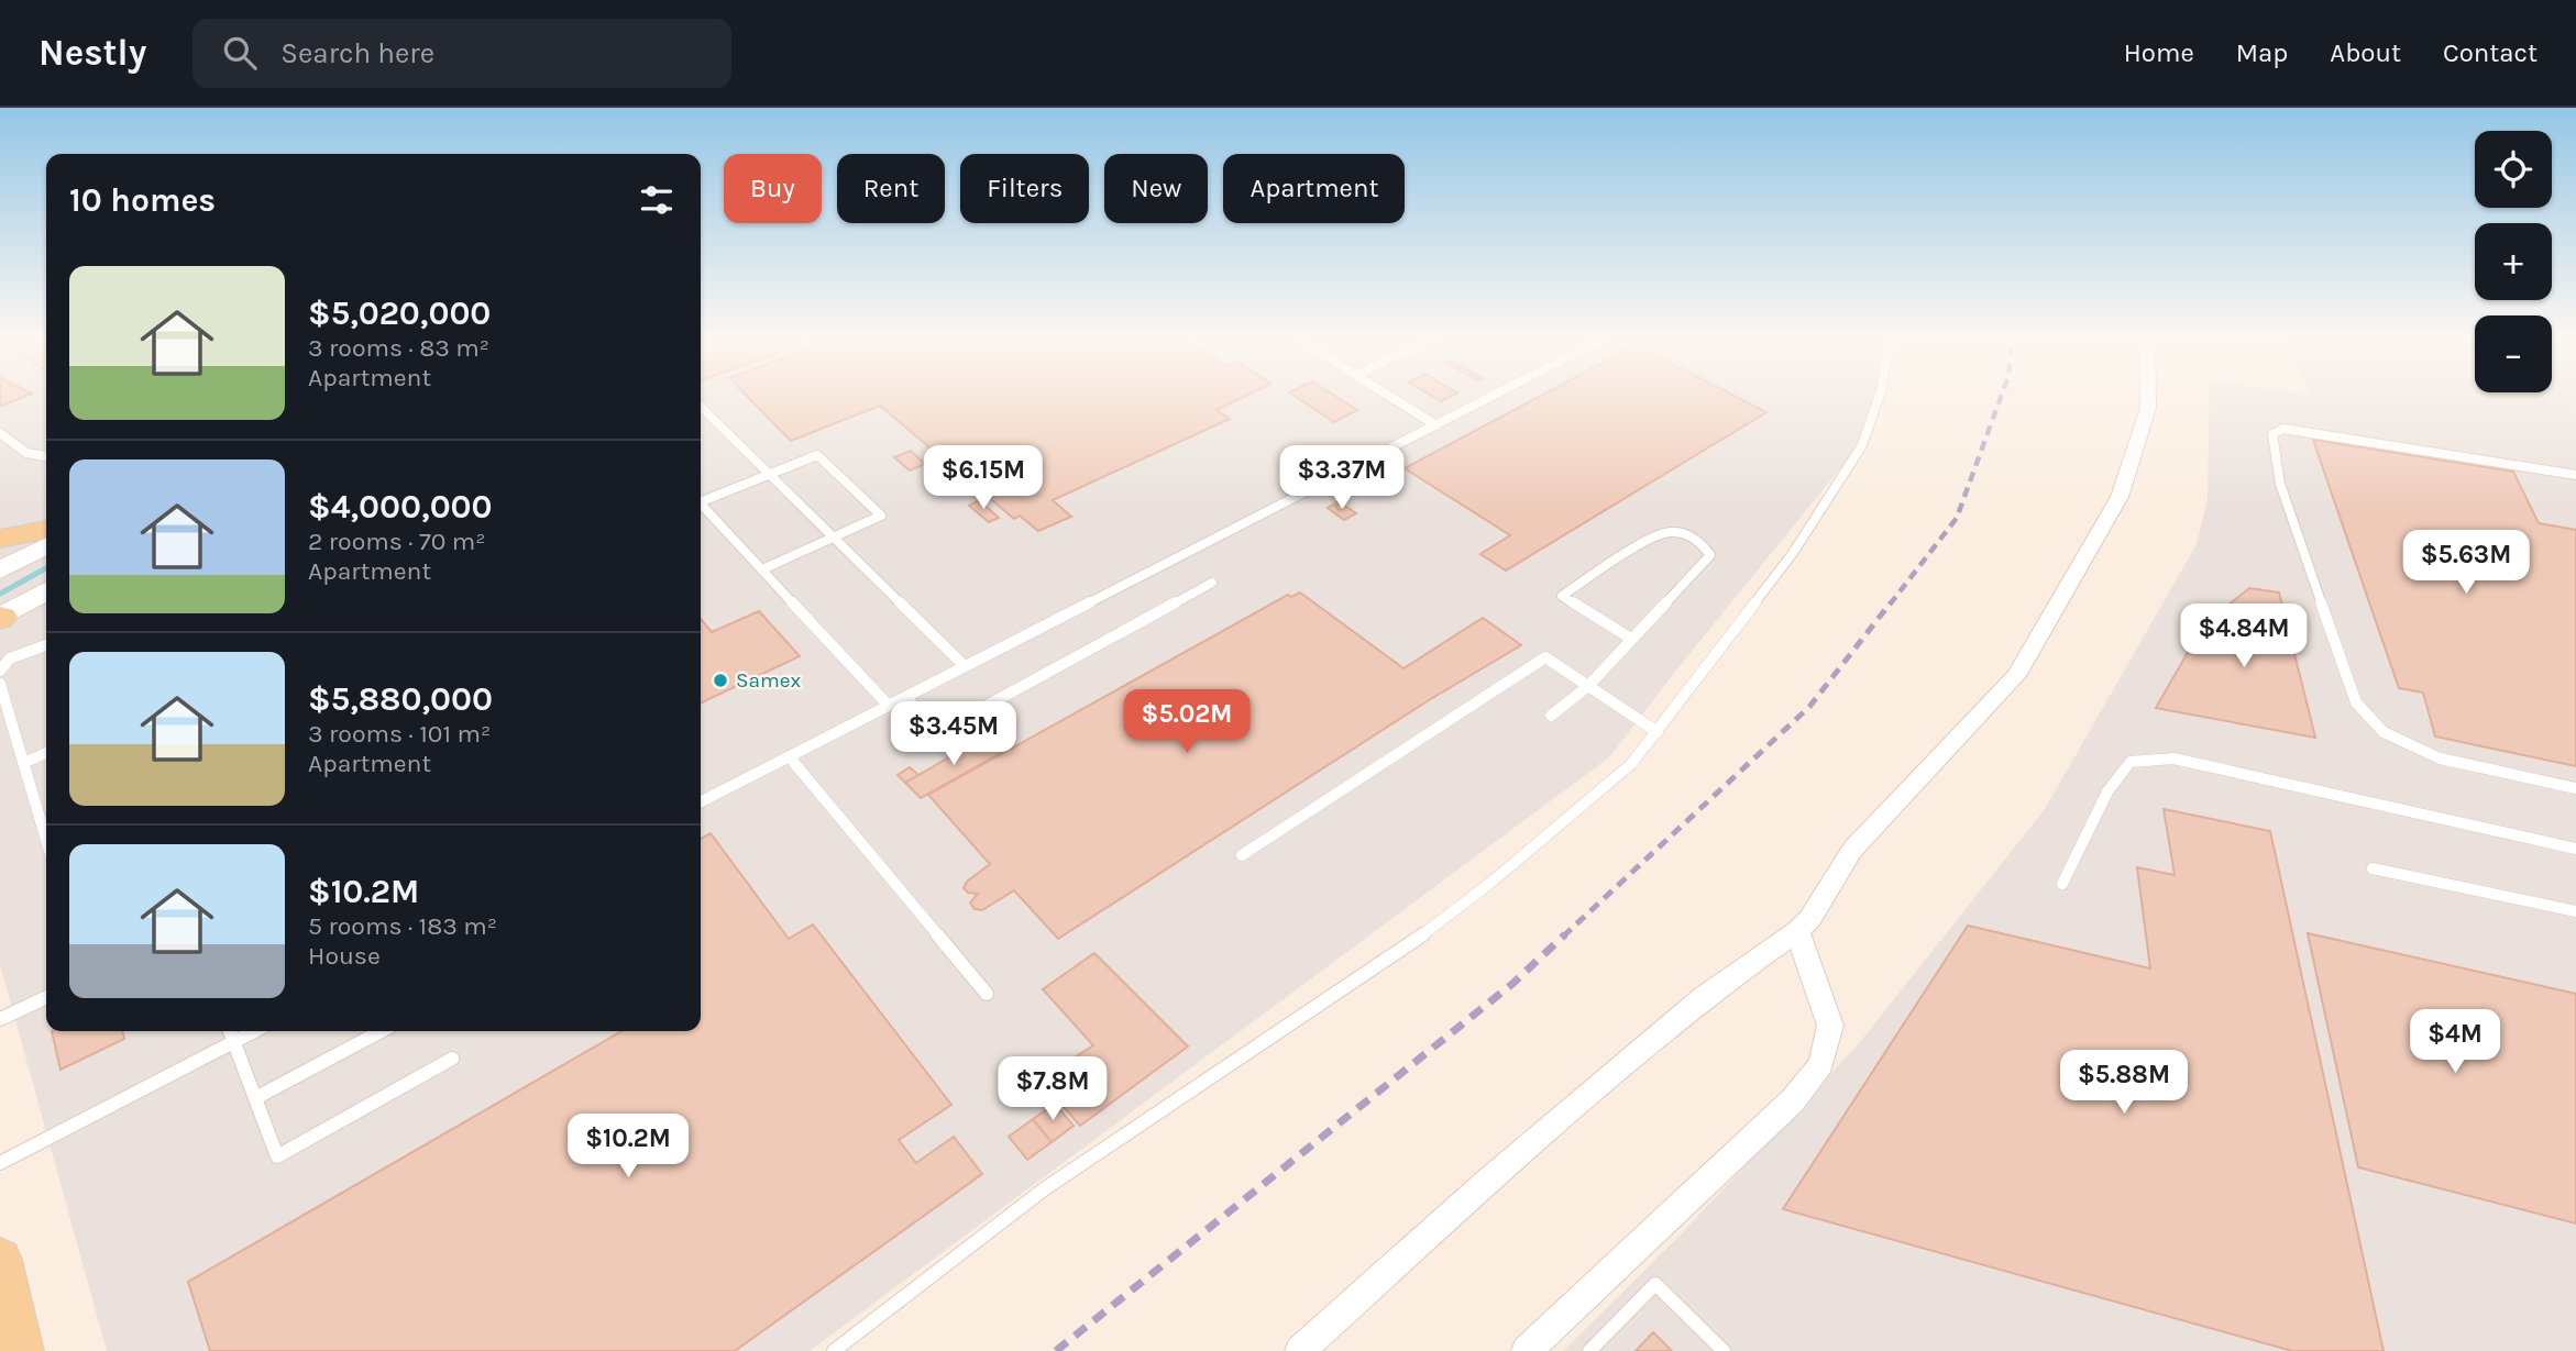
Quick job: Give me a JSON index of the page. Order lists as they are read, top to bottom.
{
  "places": ["Samex"],
  "page": {
    "header": "Nestly",
    "search": "Search here",
    "nav": [
      "Home",
      "Map",
      "About",
      "Contact"
    ],
    "map_buttons": ["+", "−"],
    "chip": [
      "Buy",
      "Rent",
      "Filters",
      "New",
      "Apartment"
    ],
    "heading": "10 homes",
    "list": [
      {
        "name": "$5,020,000",
        "note": "3 rooms · 83 m² · Apartment"
      },
      {
        "name": "$4,000,000",
        "note": "2 rooms · 70 m² · Apartment"
      },
      {
        "name": "$5,880,000",
        "note": "3 rooms · 101 m² · Apartment"
      },
      {
        "name": "$10.2M",
        "note": "5 rooms · 183 m² · House"
      }
    ],
    "price": [
      "$6.15M",
      "$3.37M",
      "$5.63M",
      "$4.84M",
      "$5.02M",
      "$3.45M",
      "$4M",
      "$5.88M",
      "$7.8M",
      "$10.2M"
    ]
  }
}
